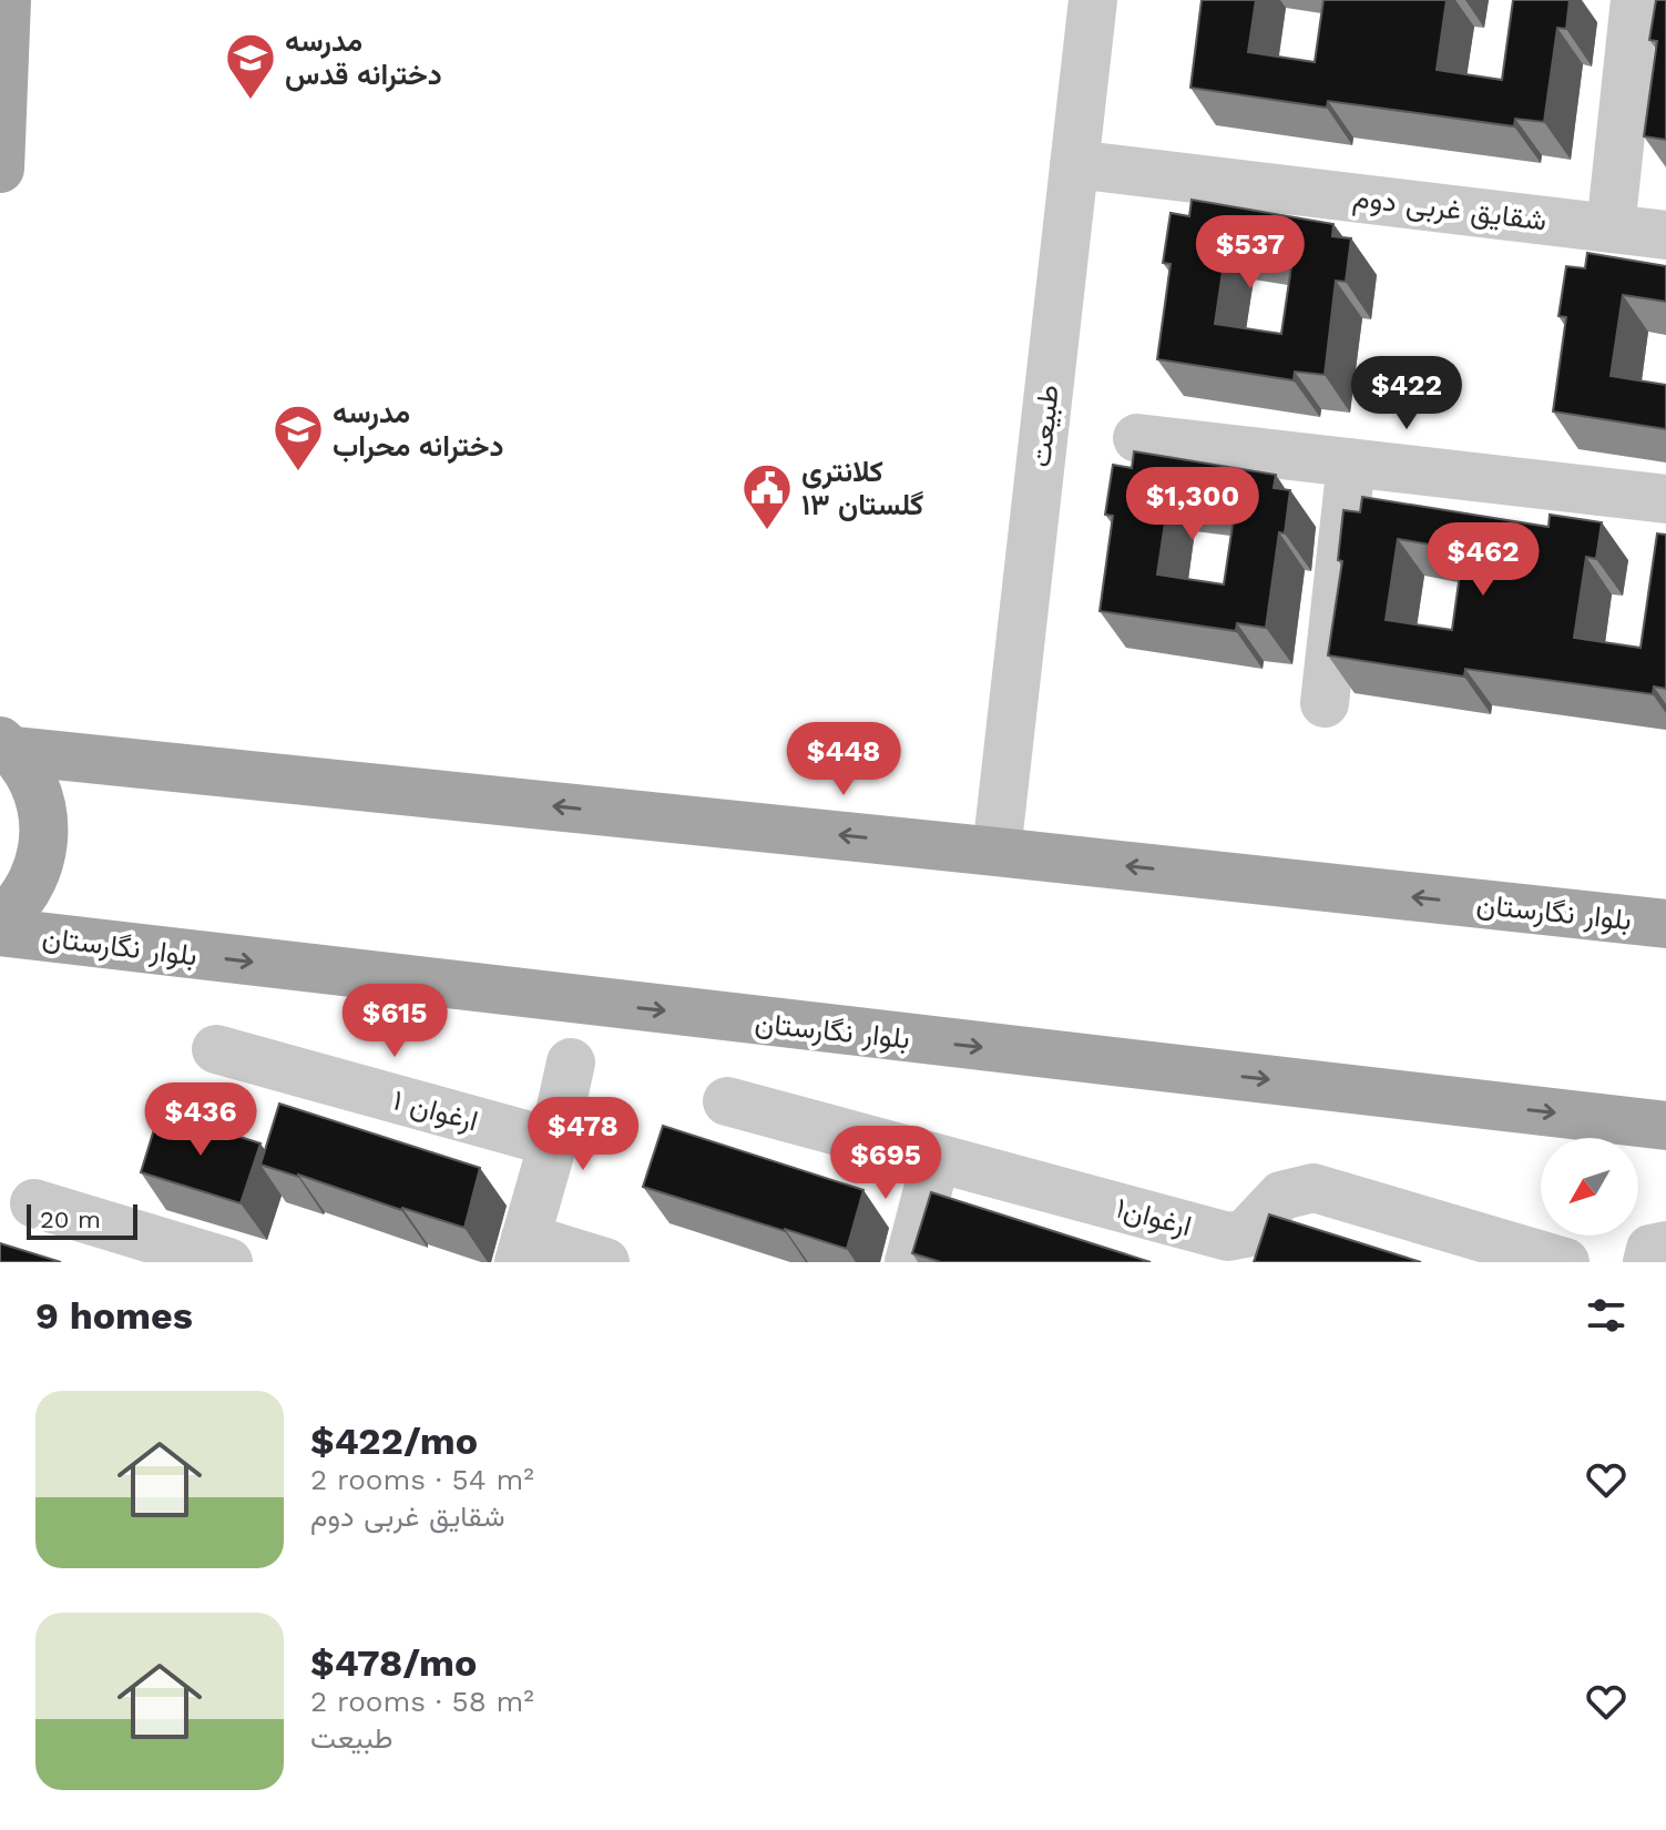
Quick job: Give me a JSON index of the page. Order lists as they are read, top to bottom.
{
  "streets": {
    "main road": ["بلوار نگارستان"],
    "street": [
      "شقایق غربی دوم",
      "طبیعت",
      "ارغوان ۱",
      "ارغوان۱"
    ]
  },
  "crossings": [
    ["شقایق غربی دوم", "طبیعت"],
    ["طبیعت", "بلوار نگارستان"]
  ],
  "places": {
    "school or university": ["مدرسه دخترانه قدس", "مدرسه دخترانه محراب"],
    "public building": ["کلانتری ۱۳ گلستان"]
  },
  "scale_bar": "20 m",
  "north": "bottom left",
  "page": {
    "price": [
      "$537",
      "$422",
      "$1,300",
      "$462",
      "$448",
      "$615",
      "$436",
      "$478",
      "$695"
    ],
    "scale": "20 m",
    "heading": "9 homes",
    "list": [
      {
        "name": "$422/mo",
        "note": "2 rooms · 54 m² · شقایق غربی دوم"
      },
      {
        "name": "$478/mo",
        "note": "2 rooms · 58 m² · طبیعت"
      }
    ]
  }
}
